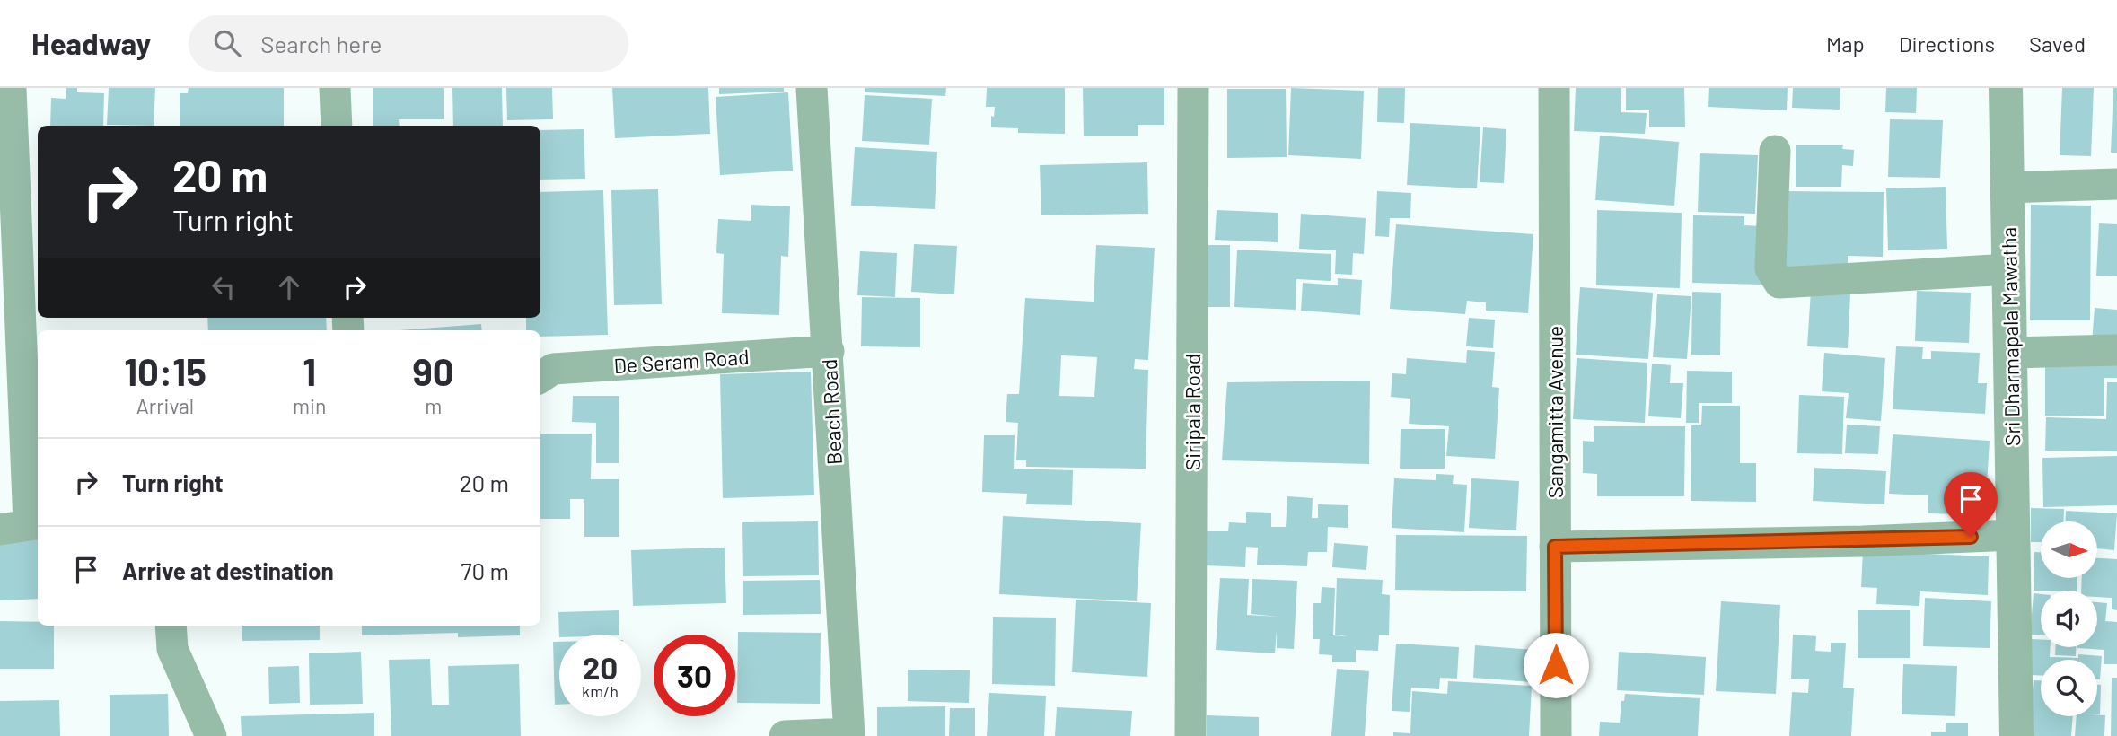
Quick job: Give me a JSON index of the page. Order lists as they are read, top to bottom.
{
  "streets": {
    "street": [
      "Sri Dharmapala Mawatha",
      "De Seram Road",
      "Beach Road",
      "Siripala Road",
      "Sangamitta Avenue"
    ]
  },
  "crossings": [
    ["De Seram Road", "Beach Road"]
  ],
  "north": "right",
  "page": {
    "header": "Headway",
    "search": "Search here",
    "nav": ["Map", "Directions", "Saved"],
    "turn": ["20 m", "Turn right"],
    "eta": [
      "10:15",
      "Arrival",
      "1",
      "min",
      "90",
      "m"
    ],
    "list": [
      {
        "name": "Turn right",
        "value": "20 m"
      },
      {
        "name": "Arrive at destination",
        "value": "70 m"
      }
    ],
    "speed": "20 km/h",
    "limit": "30"
  }
}
